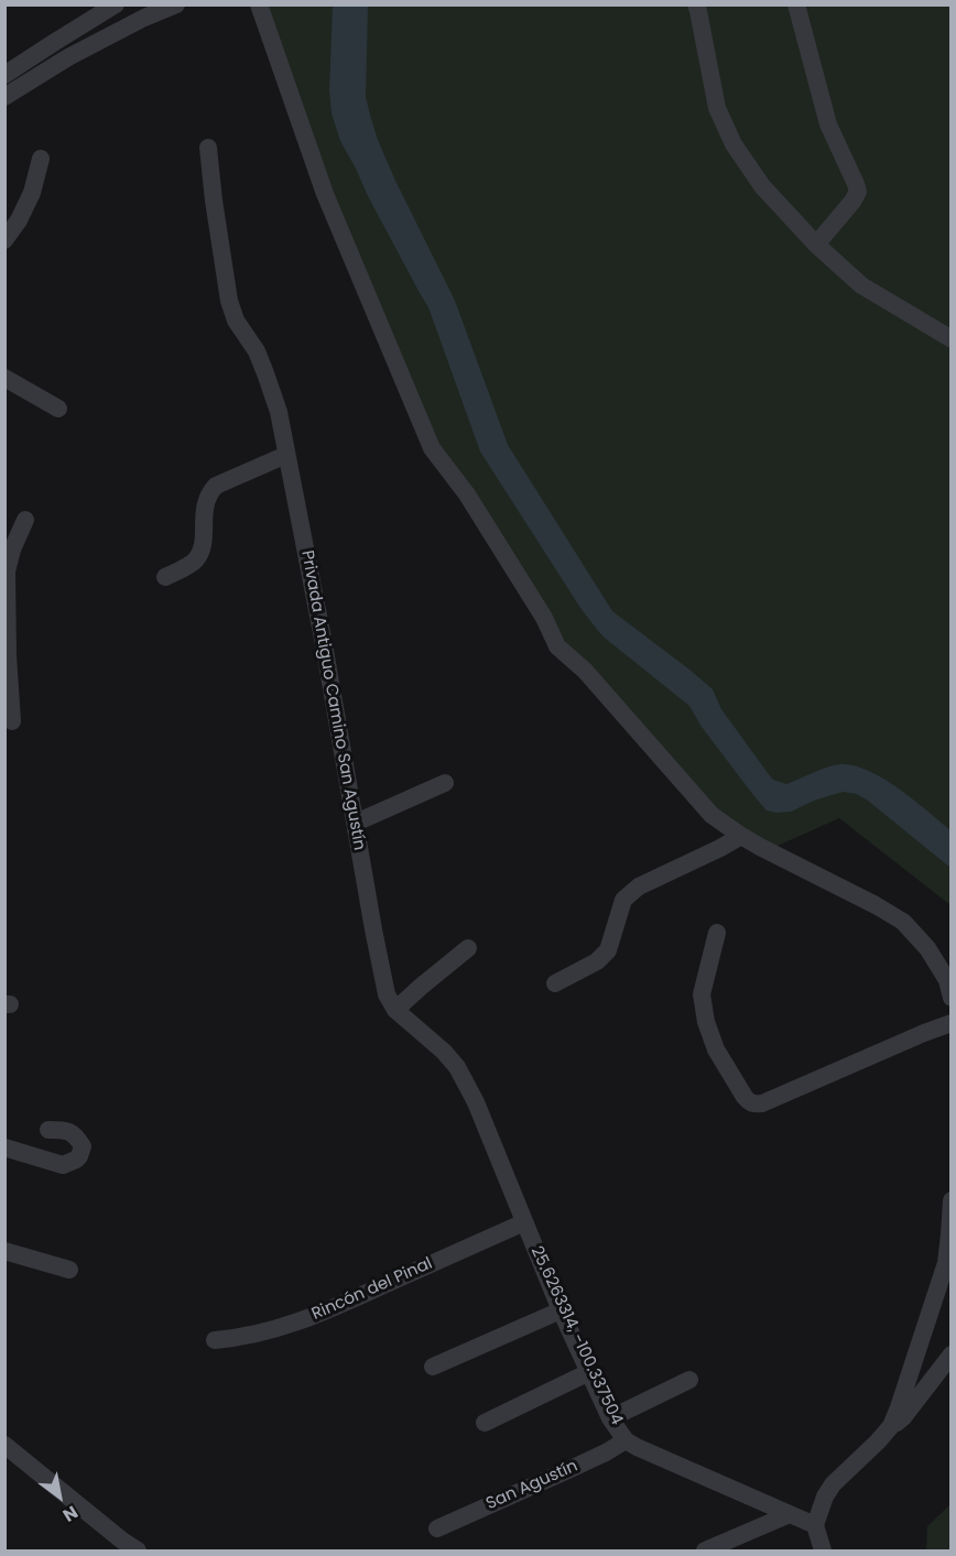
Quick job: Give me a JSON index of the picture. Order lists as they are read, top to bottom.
{
  "streets": {
    "street": [
      "Privada Antiguo Camino San Agustín",
      "Rincón del Pinal",
      "25.6263314, -100.337504",
      "San Agustín"
    ]
  },
  "crossings": [
    ["Privada Antiguo Camino San Agustín", "Rincón del Pinal"],
    ["Privada Antiguo Camino San Agustín", "25.6263314, -100.337504"],
    ["Rincón del Pinal", "25.6263314, -100.337504"],
    ["25.6263314, -100.337504", "San Agustín"]
  ],
  "north": "bottom right"
}
